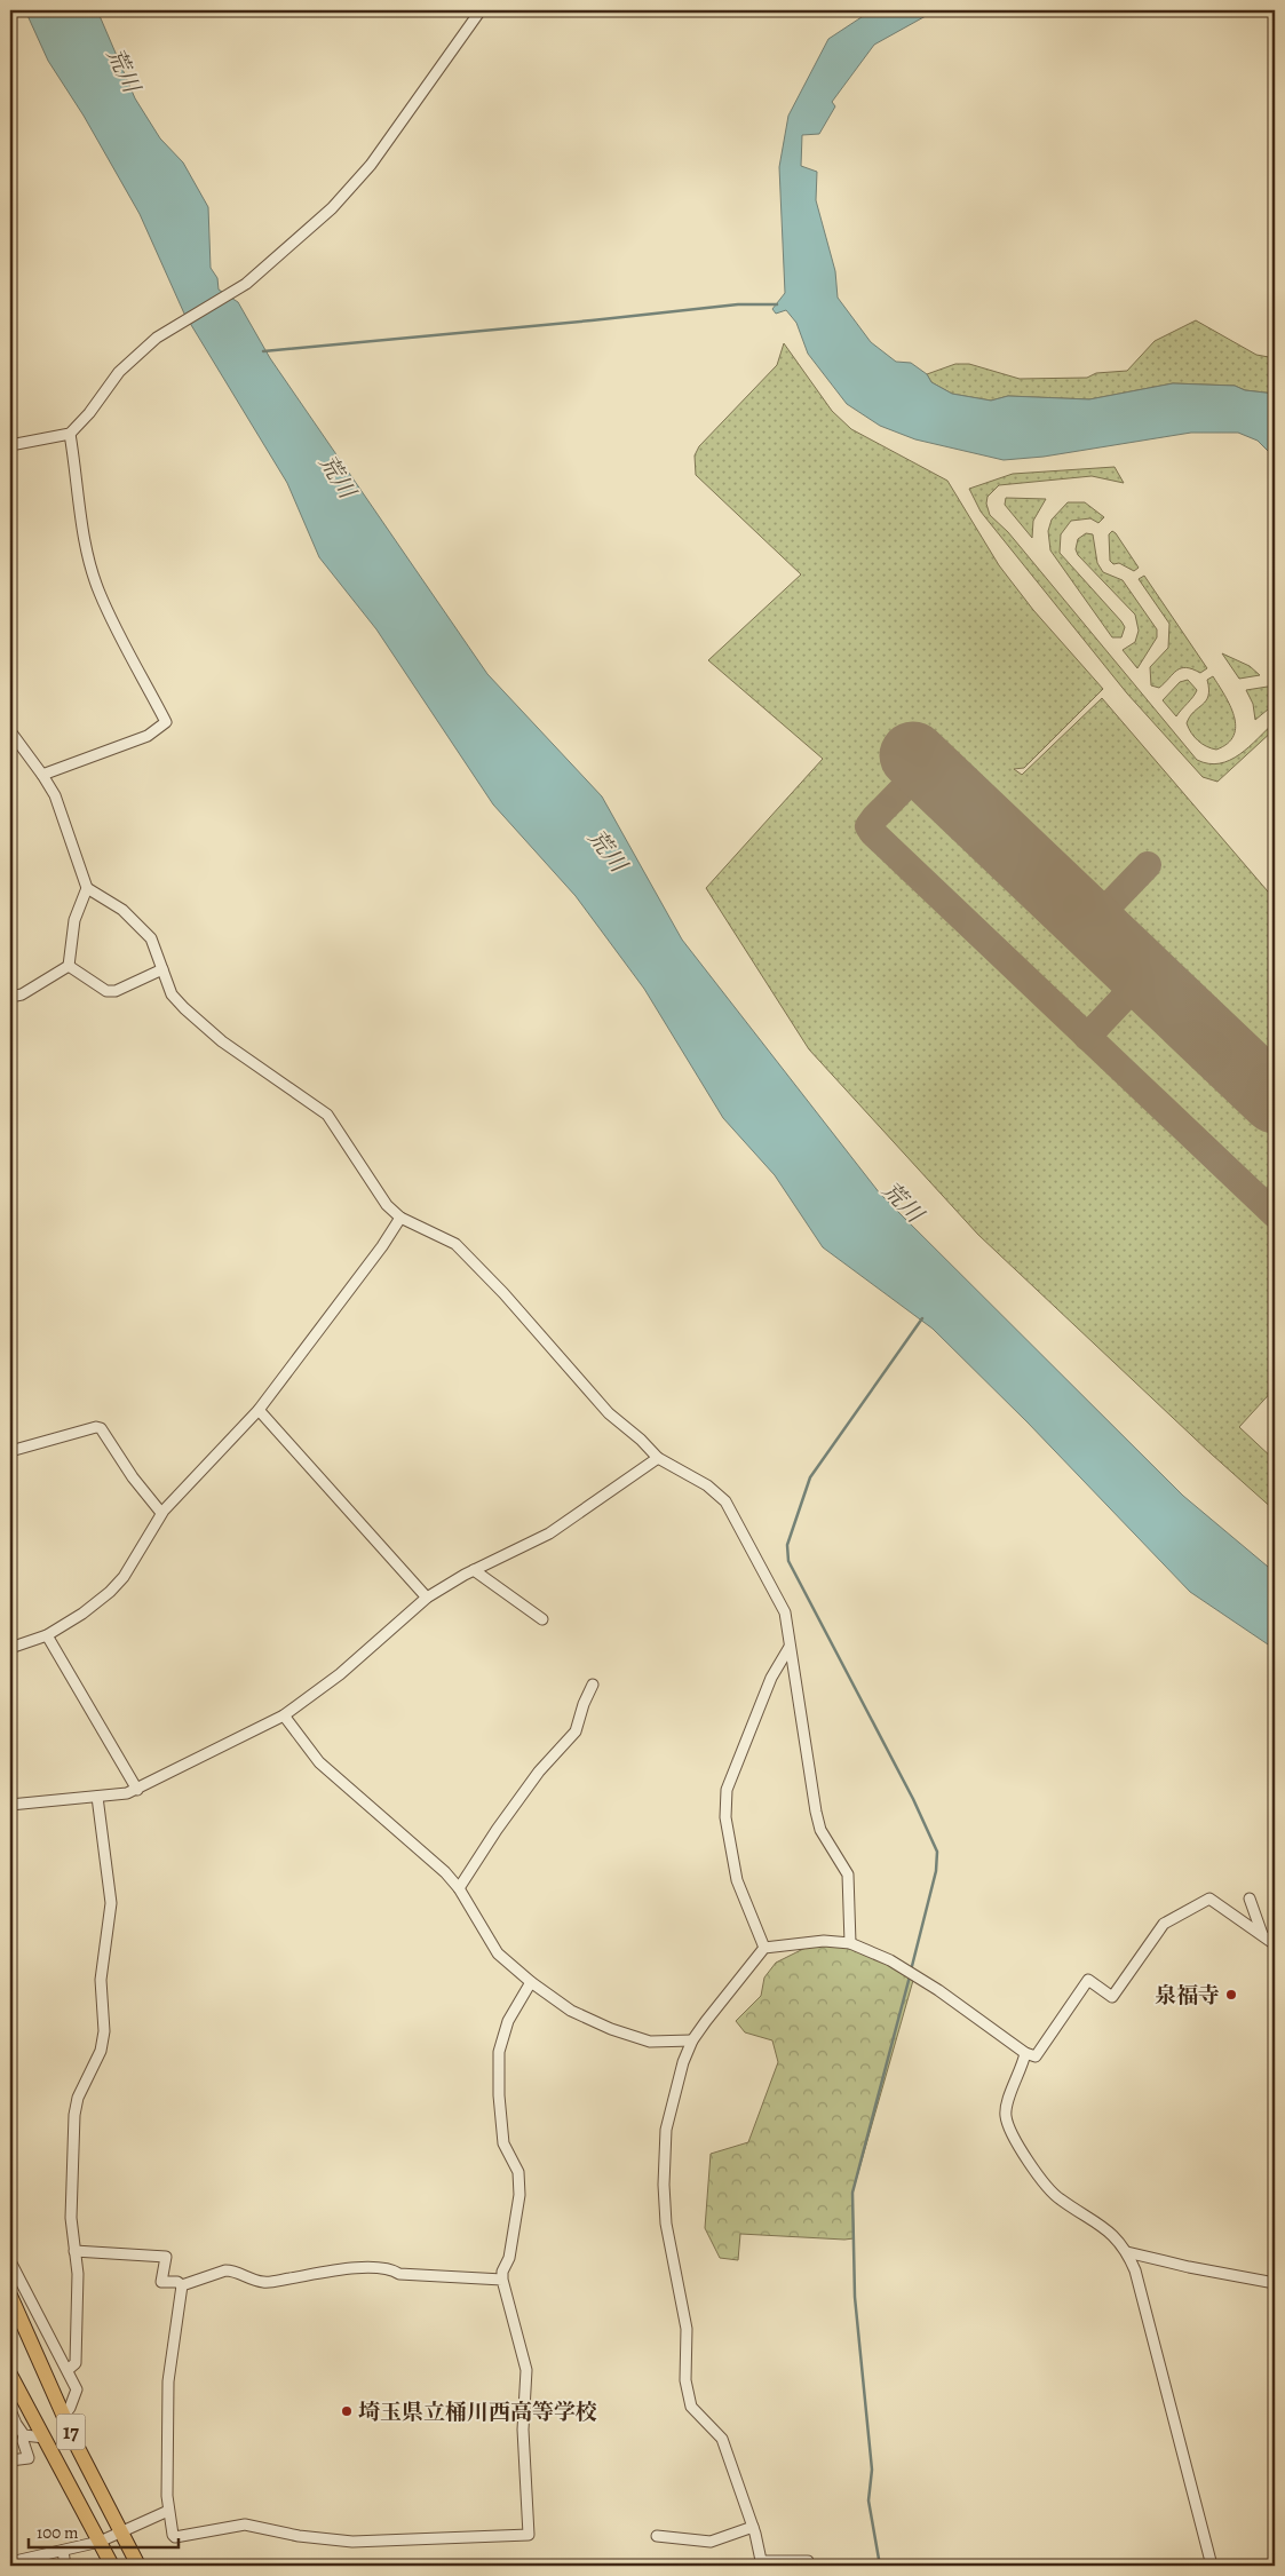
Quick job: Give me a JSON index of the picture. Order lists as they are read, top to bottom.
{
  "streets": {
    "highway": ["17"]
  },
  "water": ["荒川"],
  "places": ["泉福寺", "埼玉県立桶川西高等学校"],
  "scale_bar": "100 m"
}
